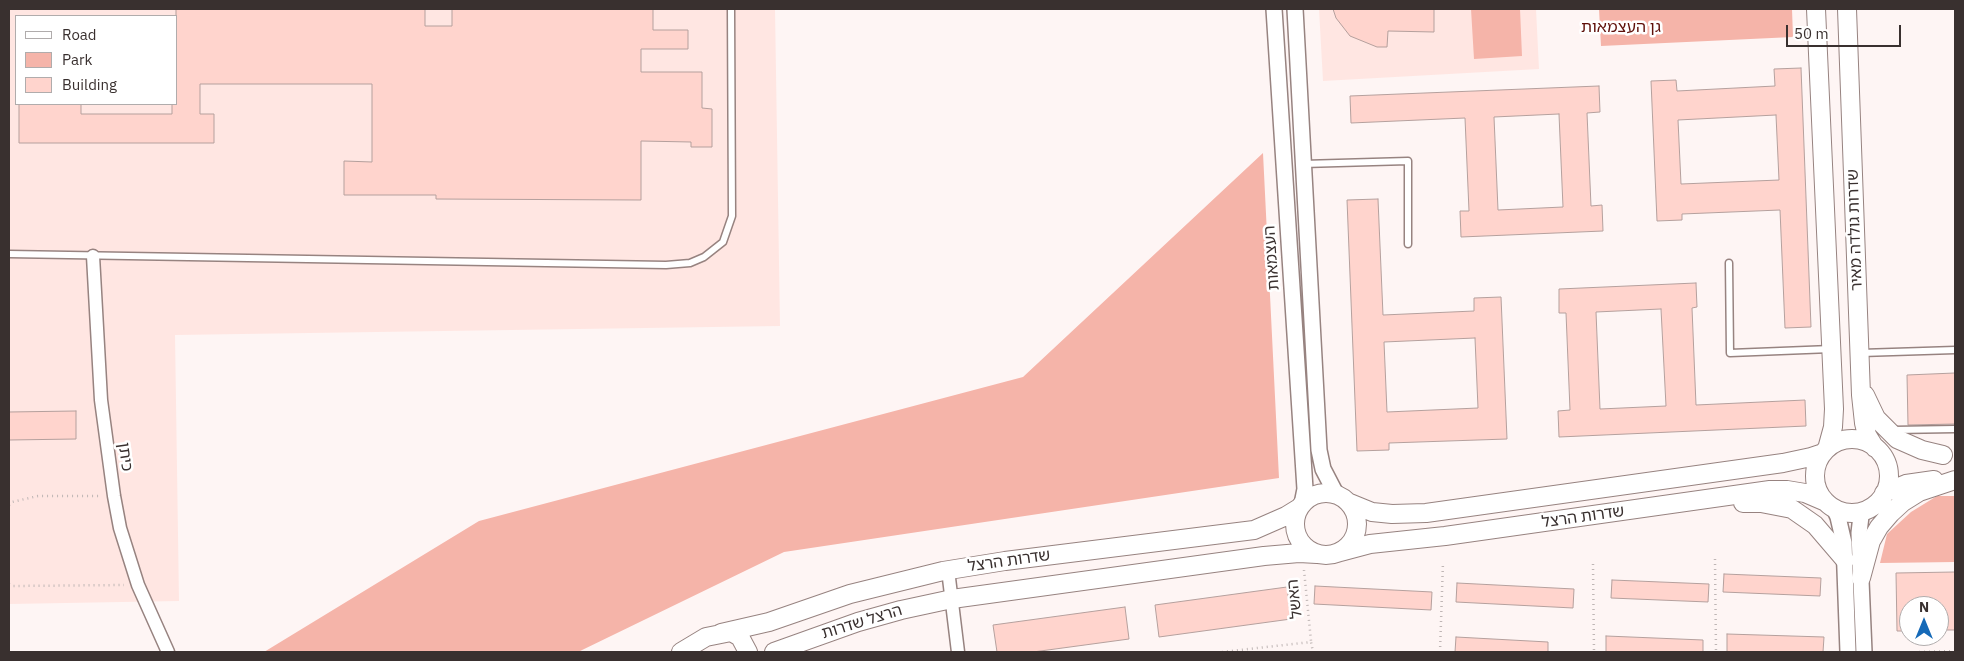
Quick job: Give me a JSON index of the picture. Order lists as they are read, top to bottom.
{
  "streets": {
    "main road": ["שדרות גולדה מאיר", "שדרות הרצל", "הרצל שדרות"],
    "street": ["העצמאות", "כיתן"],
    "path": ["האשל"]
  },
  "crossings": [
    ["שדרות גולדה מאיר", "שדרות הרצל"],
    ["העצמאות", "שדרות הרצל"],
    ["העצמאות", "האשל"],
    ["שדרות הרצל", "האשל"],
    ["שדרות הרצל", "הרצל שדרות"]
  ],
  "parks": ["גן העצמאות"],
  "legend": ["Road", "Park", "Building"],
  "scale_bar": "50 m",
  "north": "top"
}
